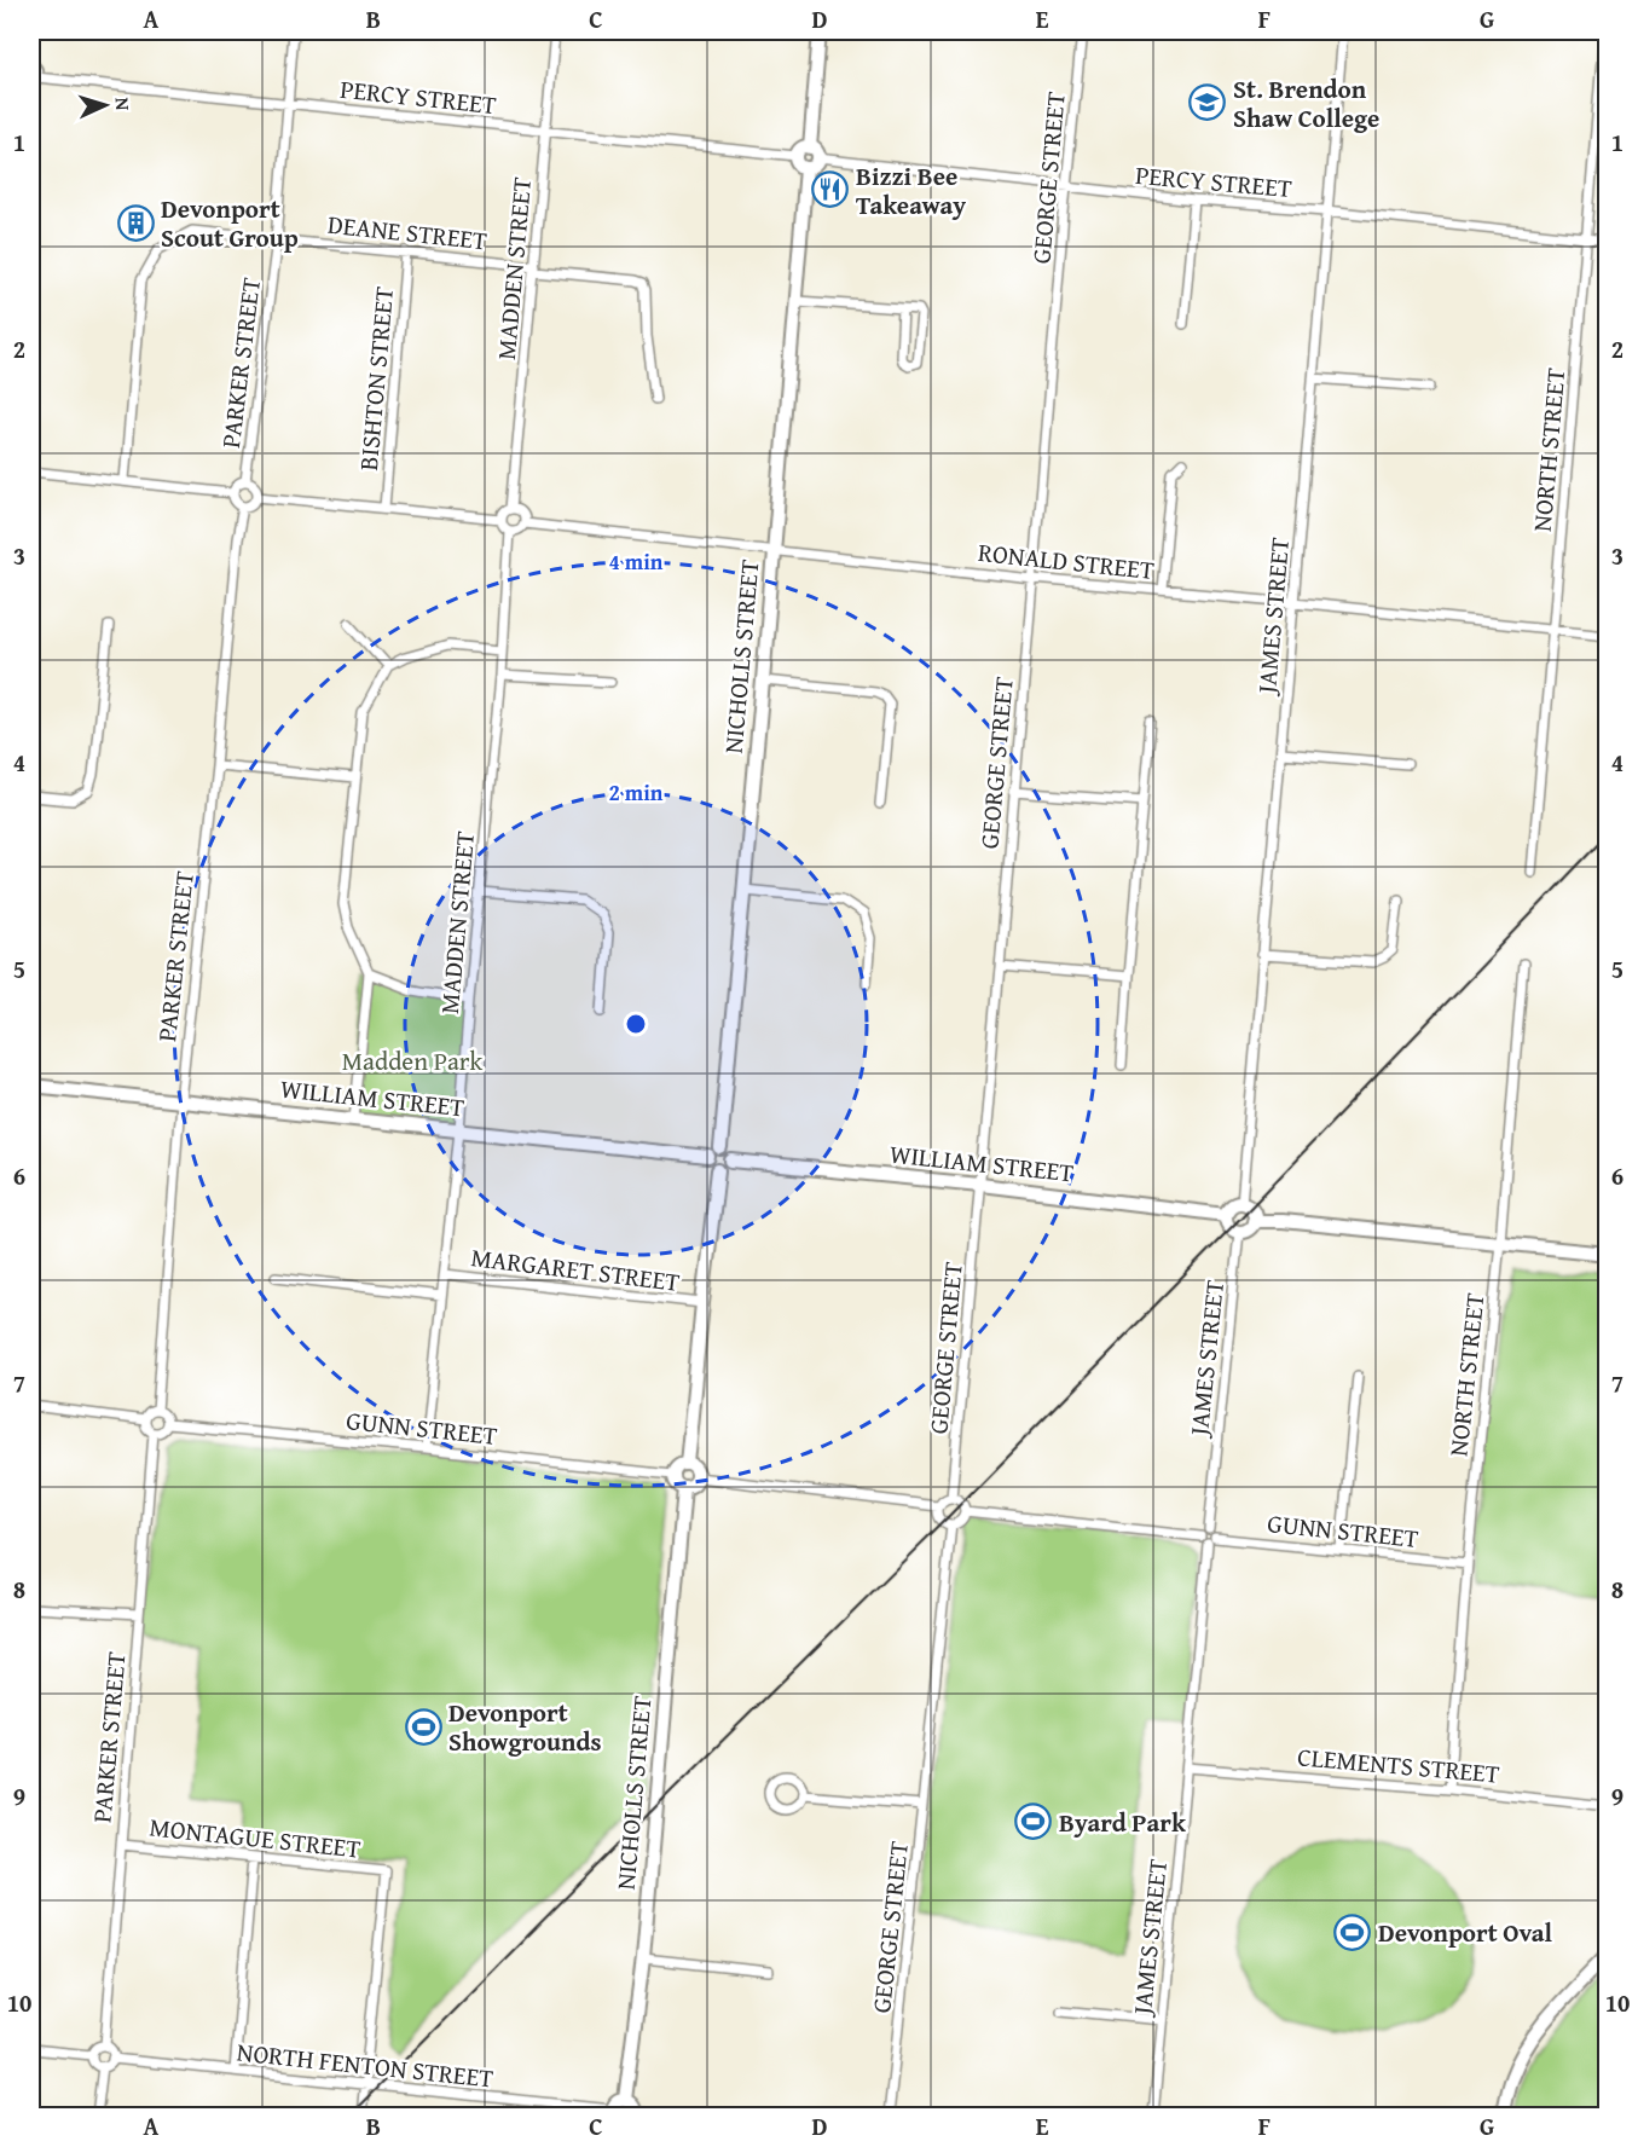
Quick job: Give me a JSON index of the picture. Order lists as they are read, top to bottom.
{
  "streets": {
    "street": [
      "PERCY STREET",
      "GEORGE STREET",
      "DEANE STREET",
      "MADDEN STREET",
      "PARKER STREET",
      "BISHTON STREET",
      "NORTH STREET",
      "RONALD STREET",
      "JAMES STREET",
      "NICHOLLS STREET",
      "WILLIAM STREET",
      "MARGARET STREET",
      "GUNN STREET",
      "CLEMENTS STREET",
      "MONTAGUE STREET",
      "NORTH FENTON STREET"
    ]
  },
  "crossings": [
    ["PERCY STREET", "GEORGE STREET"],
    ["PERCY STREET", "MADDEN STREET"],
    ["PERCY STREET", "PARKER STREET"],
    ["PERCY STREET", "NORTH STREET"],
    ["PERCY STREET", "JAMES STREET"],
    ["PERCY STREET", "NICHOLLS STREET"],
    ["GEORGE STREET", "RONALD STREET"],
    ["GEORGE STREET", "WILLIAM STREET"],
    ["DEANE STREET", "MADDEN STREET"],
    ["DEANE STREET", "PARKER STREET"],
    ["DEANE STREET", "BISHTON STREET"],
    ["MADDEN STREET", "RONALD STREET"],
    ["MADDEN STREET", "WILLIAM STREET"],
    ["MADDEN STREET", "MARGARET STREET"],
    ["MADDEN STREET", "GUNN STREET"],
    ["PARKER STREET", "WILLIAM STREET"],
    ["PARKER STREET", "GUNN STREET"],
    ["PARKER STREET", "MONTAGUE STREET"],
    ["PARKER STREET", "NORTH FENTON STREET"],
    ["NORTH STREET", "RONALD STREET"],
    ["NORTH STREET", "GUNN STREET"],
    ["NORTH STREET", "CLEMENTS STREET"],
    ["RONALD STREET", "JAMES STREET"],
    ["RONALD STREET", "NICHOLLS STREET"],
    ["JAMES STREET", "WILLIAM STREET"],
    ["JAMES STREET", "GUNN STREET"],
    ["JAMES STREET", "CLEMENTS STREET"],
    ["NICHOLLS STREET", "WILLIAM STREET"],
    ["NICHOLLS STREET", "GUNN STREET"],
    ["MONTAGUE STREET", "NORTH FENTON STREET"]
  ],
  "parks": ["Madden Park"],
  "places": {
    "school or university": ["St. Brendon Shaw College"],
    "restaurant": ["Bizzi Bee Takeaway"],
    "building": ["Devonport Scout Group"],
    "sports": ["Devonport Showgrounds", "Byard Park", "Devonport Oval"]
  },
  "north": "right",
  "grid": {
    "columns": [
      "A",
      "B",
      "C",
      "D",
      "E",
      "F",
      "G"
    ],
    "rows": [
      "1",
      "2",
      "3",
      "4",
      "5",
      "6",
      "7",
      "8",
      "9",
      "10"
    ]
  },
  "rings": ["4 min", "2 min"]
}
